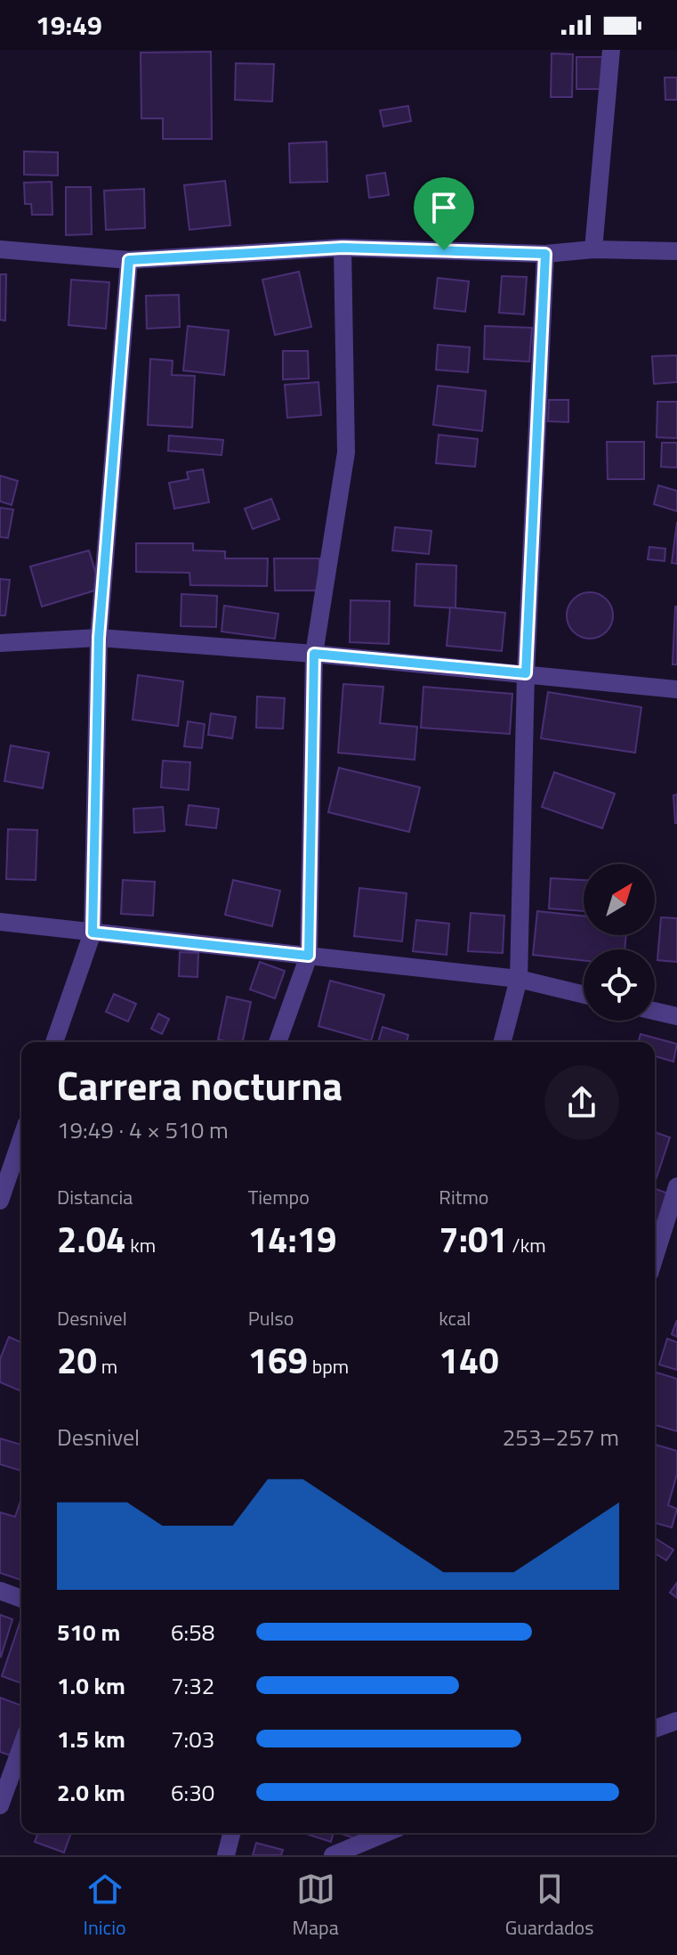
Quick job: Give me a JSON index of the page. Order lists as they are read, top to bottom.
{
  "north": "top right",
  "page": {
    "status": "19:49",
    "heading": ["Carrera nocturna", "19:49 · 4 × 510 m"],
    "stats": [
      ["Distancia", "2.04 km"],
      ["Tiempo", "14:19"],
      ["Ritmo", "7:01 /km"],
      ["Desnivel", "20 m"],
      ["Pulso", "169 bpm"],
      ["kcal", "140"]
    ],
    "chart": ["Desnivel", "253–257 m"],
    "list": [
      {
        "name": "510 m",
        "note": "6:58"
      },
      {
        "name": "1.0 km",
        "note": "7:32"
      },
      {
        "name": "1.5 km",
        "note": "7:03"
      },
      {
        "name": "2.0 km",
        "note": "6:30"
      }
    ],
    "tabs": ["Inicio", "Mapa", "Guardados"]
  }
}
